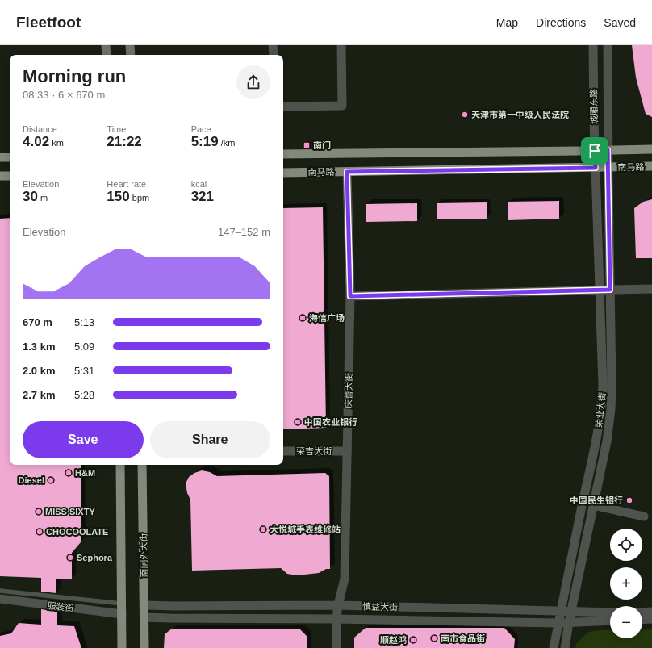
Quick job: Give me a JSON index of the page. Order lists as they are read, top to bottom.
{
  "streets": {
    "main road": ["南马路", "南门外大街"],
    "street": [
      "城厢东路",
      "庆善大街",
      "荣业大街",
      "荣吉大街",
      "服装街",
      "慎益大街"
    ]
  },
  "crossings": [
    ["城厢东路", "南马路"],
    ["城厢东路", "荣业大街"],
    ["南马路", "庆善大街"],
    ["南马路", "荣业大街"],
    ["庆善大街", "荣吉大街"],
    ["庆善大街", "慎益大街"],
    ["荣业大街", "慎益大街"],
    ["南门外大街", "慎益大街"]
  ],
  "places": {
    "other": [
      "天津市第一中级人民法院",
      "海信广场",
      "中国农业银行",
      "H&M",
      "Diesel",
      "中国民生银行",
      "MISS SIXTY",
      "大悦城手表维修站",
      "CHOCOOLATE",
      "Sephora",
      "南市食品街",
      "顺赵鸿"
    ],
    "transit": ["南门"]
  },
  "page": {
    "header": "Fleetfoot",
    "nav": ["Map", "Directions", "Saved"],
    "heading": ["Morning run", "08:33 · 6 × 670 m"],
    "stats": [
      ["Distance", "4.02 km"],
      ["Time", "21:22"],
      ["Pace", "5:19 /km"],
      ["Elevation", "30 m"],
      ["Heart rate", "150 bpm"],
      ["kcal", "321"]
    ],
    "chart": ["Elevation", "147–152 m"],
    "list": [
      {
        "name": "670 m",
        "note": "5:13"
      },
      {
        "name": "1.3 km",
        "note": "5:09"
      },
      {
        "name": "2.0 km",
        "note": "5:31"
      },
      {
        "name": "2.7 km",
        "note": "5:28"
      }
    ],
    "buttons": ["Save", "Share"],
    "map_buttons": ["+", "−"]
  }
}
